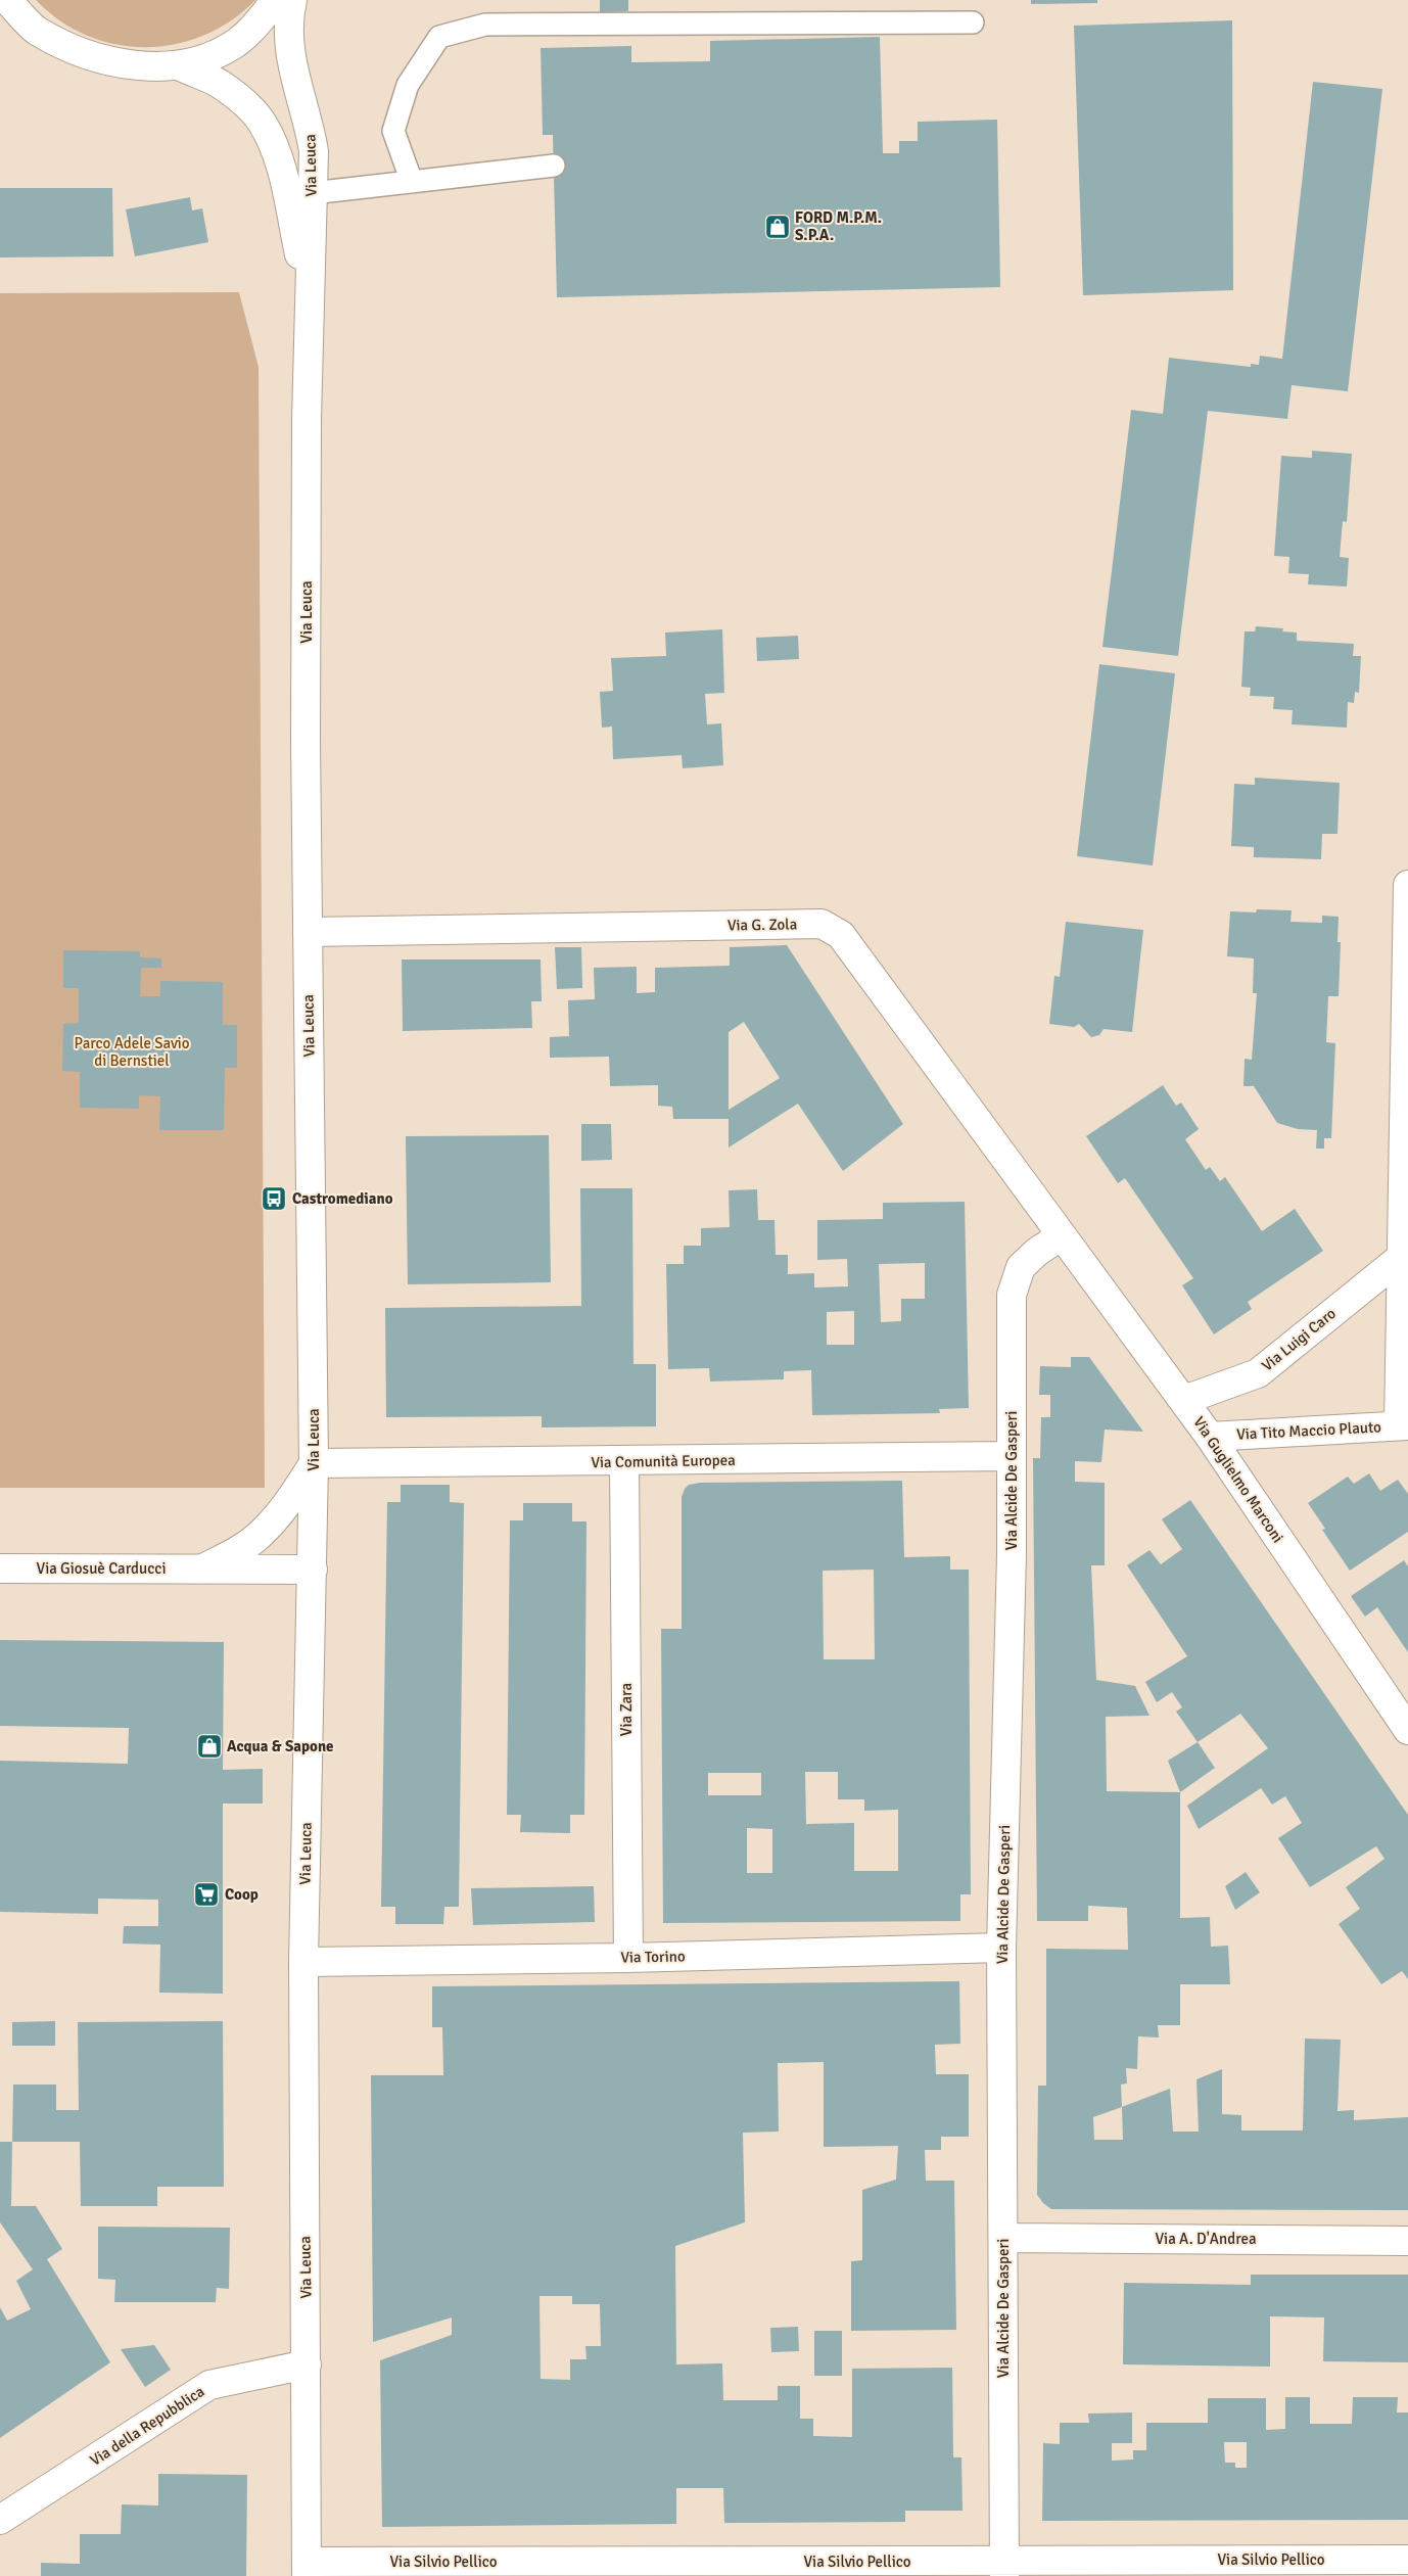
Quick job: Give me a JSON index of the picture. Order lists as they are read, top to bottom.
{
  "streets": {
    "street": [
      "Via Leuca",
      "Via G. Zola",
      "Via Luigi Caro",
      "Via Tito Maccio Plauto",
      "Via Comunità Europea",
      "Via Guglielmo Marconi",
      "Via Alcide De Gasperi",
      "Via Giosuè Carducci",
      "Via Zara",
      "Via Torino",
      "Via A. D'Andrea",
      "Via della Repubblica",
      "Via Silvio Pellico"
    ]
  },
  "crossings": [
    ["Via Leuca", "Via G. Zola"],
    ["Via Leuca", "Via Comunità Europea"],
    ["Via Leuca", "Via Giosuè Carducci"],
    ["Via Leuca", "Via Torino"],
    ["Via Leuca", "Via della Repubblica"],
    ["Via Leuca", "Via Silvio Pellico"],
    ["Via G. Zola", "Via Guglielmo Marconi"],
    ["Via G. Zola", "Via Alcide De Gasperi"],
    ["Via Luigi Caro", "Via Guglielmo Marconi"],
    ["Via Tito Maccio Plauto", "Via Guglielmo Marconi"],
    ["Via Comunità Europea", "Via Alcide De Gasperi"],
    ["Via Comunità Europea", "Via Giosuè Carducci"],
    ["Via Comunità Europea", "Via Zara"],
    ["Via Guglielmo Marconi", "Via Alcide De Gasperi"],
    ["Via Alcide De Gasperi", "Via Torino"],
    ["Via Alcide De Gasperi", "Via A. D'Andrea"],
    ["Via Alcide De Gasperi", "Via Silvio Pellico"],
    ["Via Zara", "Via Torino"]
  ],
  "parks": ["Parco Adele Savio di Bernstiel"],
  "places": {
    "shop": ["FORD M.P.M. S.P.A.", "Acqua & Sapone"],
    "bus stop": ["Castromediano"],
    "supermarket": ["Coop"]
  }
}
